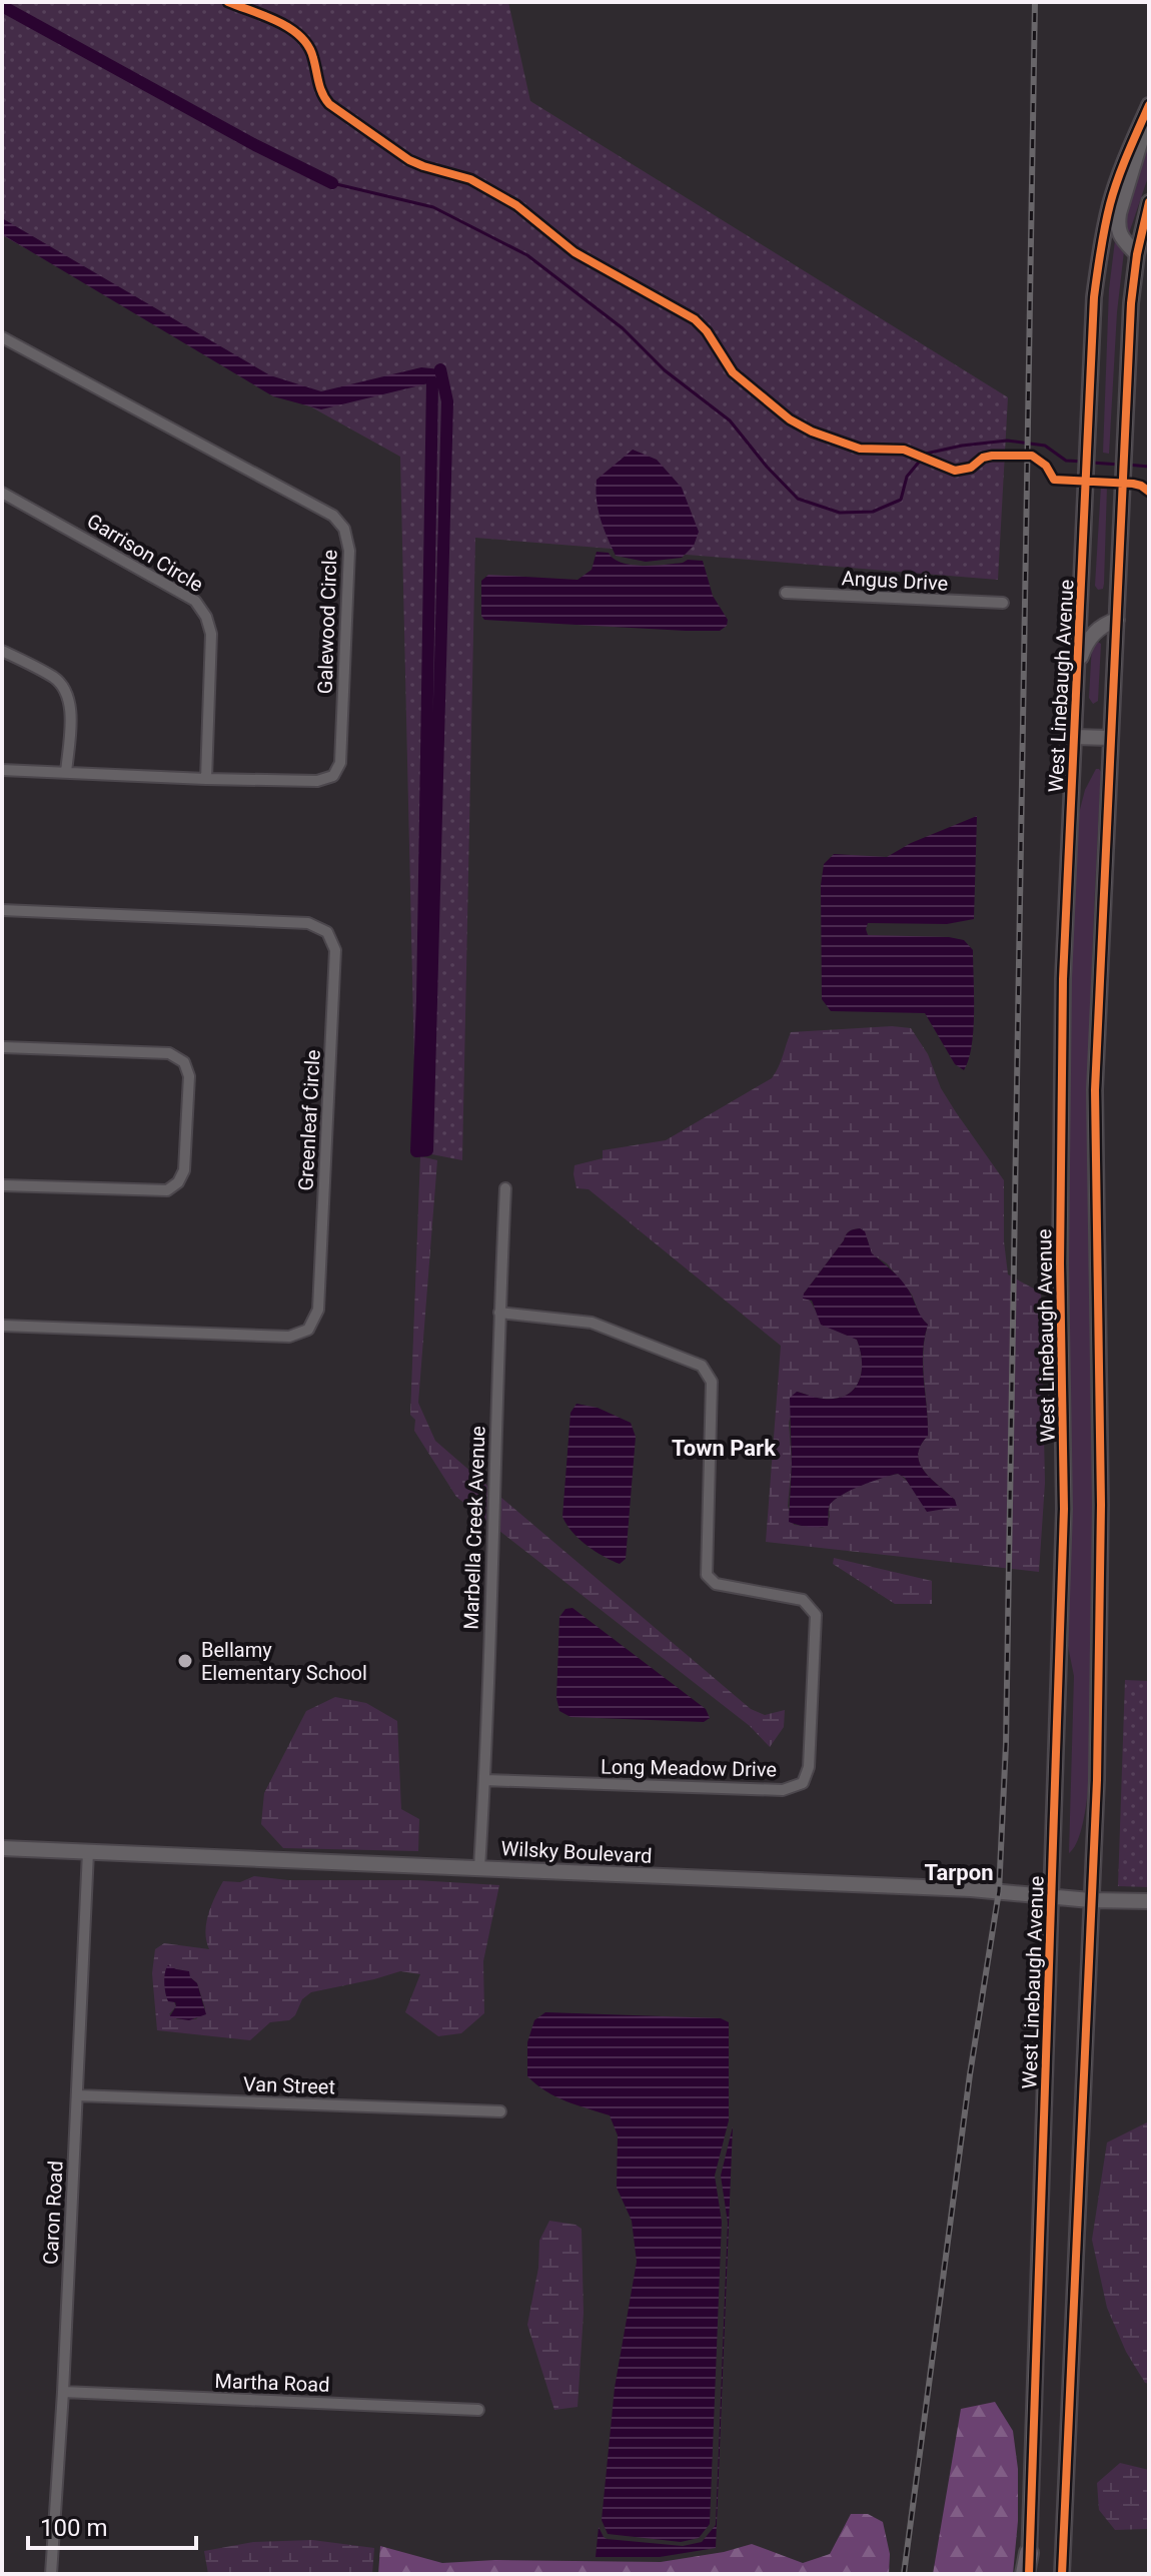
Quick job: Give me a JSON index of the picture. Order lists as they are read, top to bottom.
{
  "streets": {
    "main road": ["West Linebaugh Avenue", "Wilsky Boulevard"],
    "street": [
      "Garrison Circle",
      "Angus Drive",
      "Galewood Circle",
      "Greenleaf Circle",
      "Marbella Creek Avenue",
      "Long Meadow Drive",
      "Van Street",
      "Caron Road",
      "Martha Road"
    ]
  },
  "crossings": [
    ["Garrison Circle", "Galewood Circle"],
    ["West Linebaugh Avenue", "Wilsky Boulevard"],
    ["Marbella Creek Avenue", "Long Meadow Drive"],
    ["Marbella Creek Avenue", "Wilsky Boulevard"],
    ["Wilsky Boulevard", "Caron Road"],
    ["Van Street", "Caron Road"],
    ["Caron Road", "Martha Road"]
  ],
  "districts": ["Town Park", "Tarpon"],
  "places": ["Bellamy Elementary School"],
  "scale_bar": "100 m"
}
